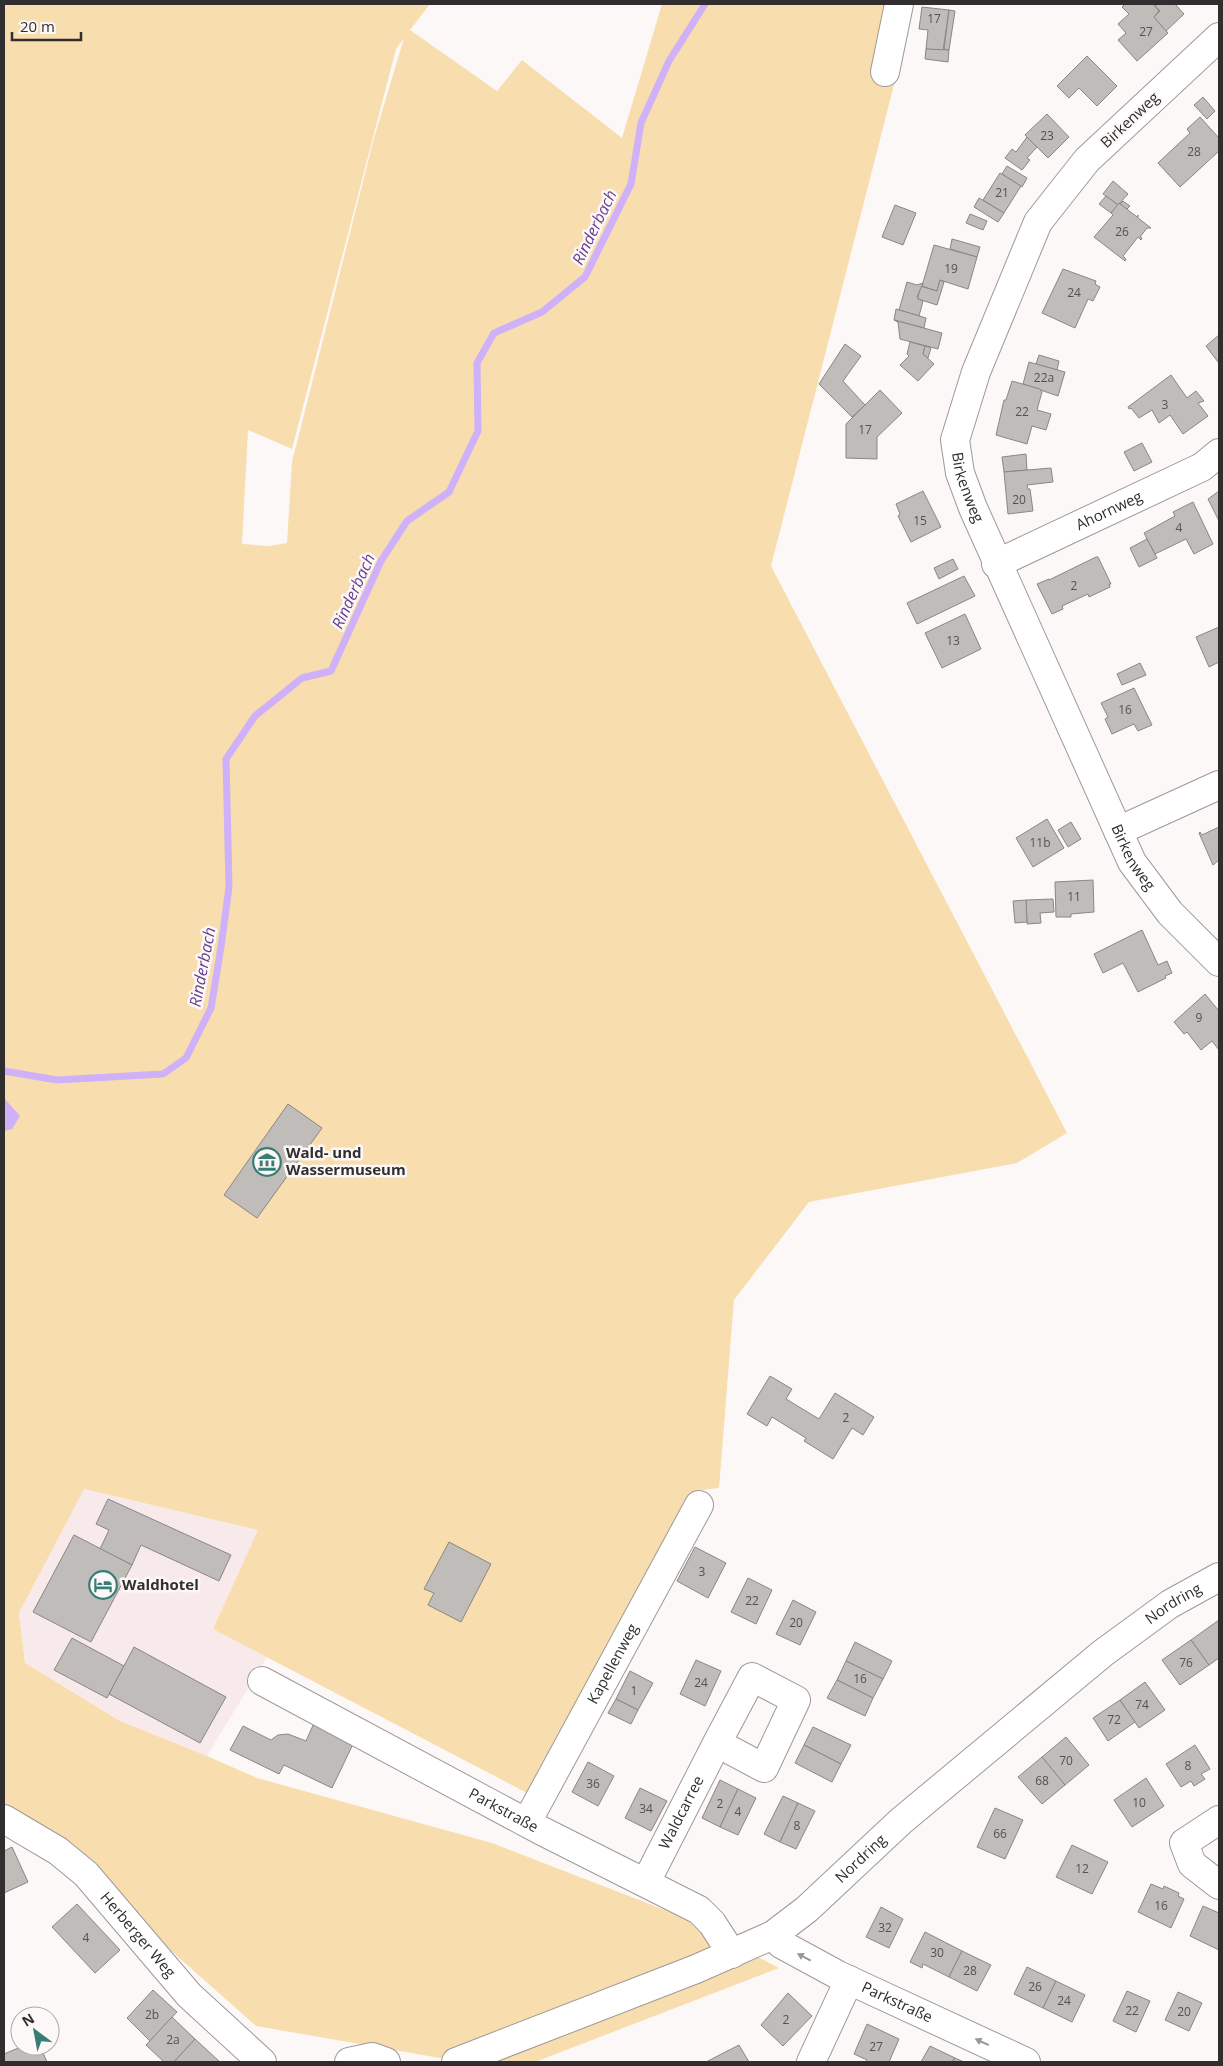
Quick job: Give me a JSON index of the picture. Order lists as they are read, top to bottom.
{
  "streets": {
    "street": [
      "Birkenweg",
      "Ahornweg",
      "Nordring",
      "Kapellenweg",
      "Parkstraße",
      "Waldcarree",
      "Herberger Weg"
    ]
  },
  "crossings": [
    ["Birkenweg", "Ahornweg"],
    ["Nordring", "Parkstraße"],
    ["Kapellenweg", "Parkstraße"],
    ["Parkstraße", "Waldcarree"]
  ],
  "water": ["Rinderbach"],
  "places": {
    "museum": ["Wald- und Wassermuseum"],
    "hotel": ["Waldhotel"]
  },
  "house_numbers": [
    "17",
    "27",
    "23",
    "28",
    "21",
    "26",
    "19",
    "24",
    "22a",
    "3",
    "22",
    "17",
    "20",
    "15",
    "4",
    "2",
    "13",
    "16",
    "11b",
    "11",
    "9",
    "2",
    "3",
    "22",
    "20",
    "76",
    "16",
    "24",
    "1",
    "74",
    "72",
    "70",
    "8",
    "68",
    "36",
    "10",
    "2",
    "34",
    "4",
    "8",
    "66",
    "12",
    "16",
    "32",
    "4",
    "30",
    "28",
    "26",
    "24",
    "22",
    "20",
    "2b",
    "2",
    "2a",
    "27"
  ],
  "scale_bar": "20 m",
  "north": "top left"
}
